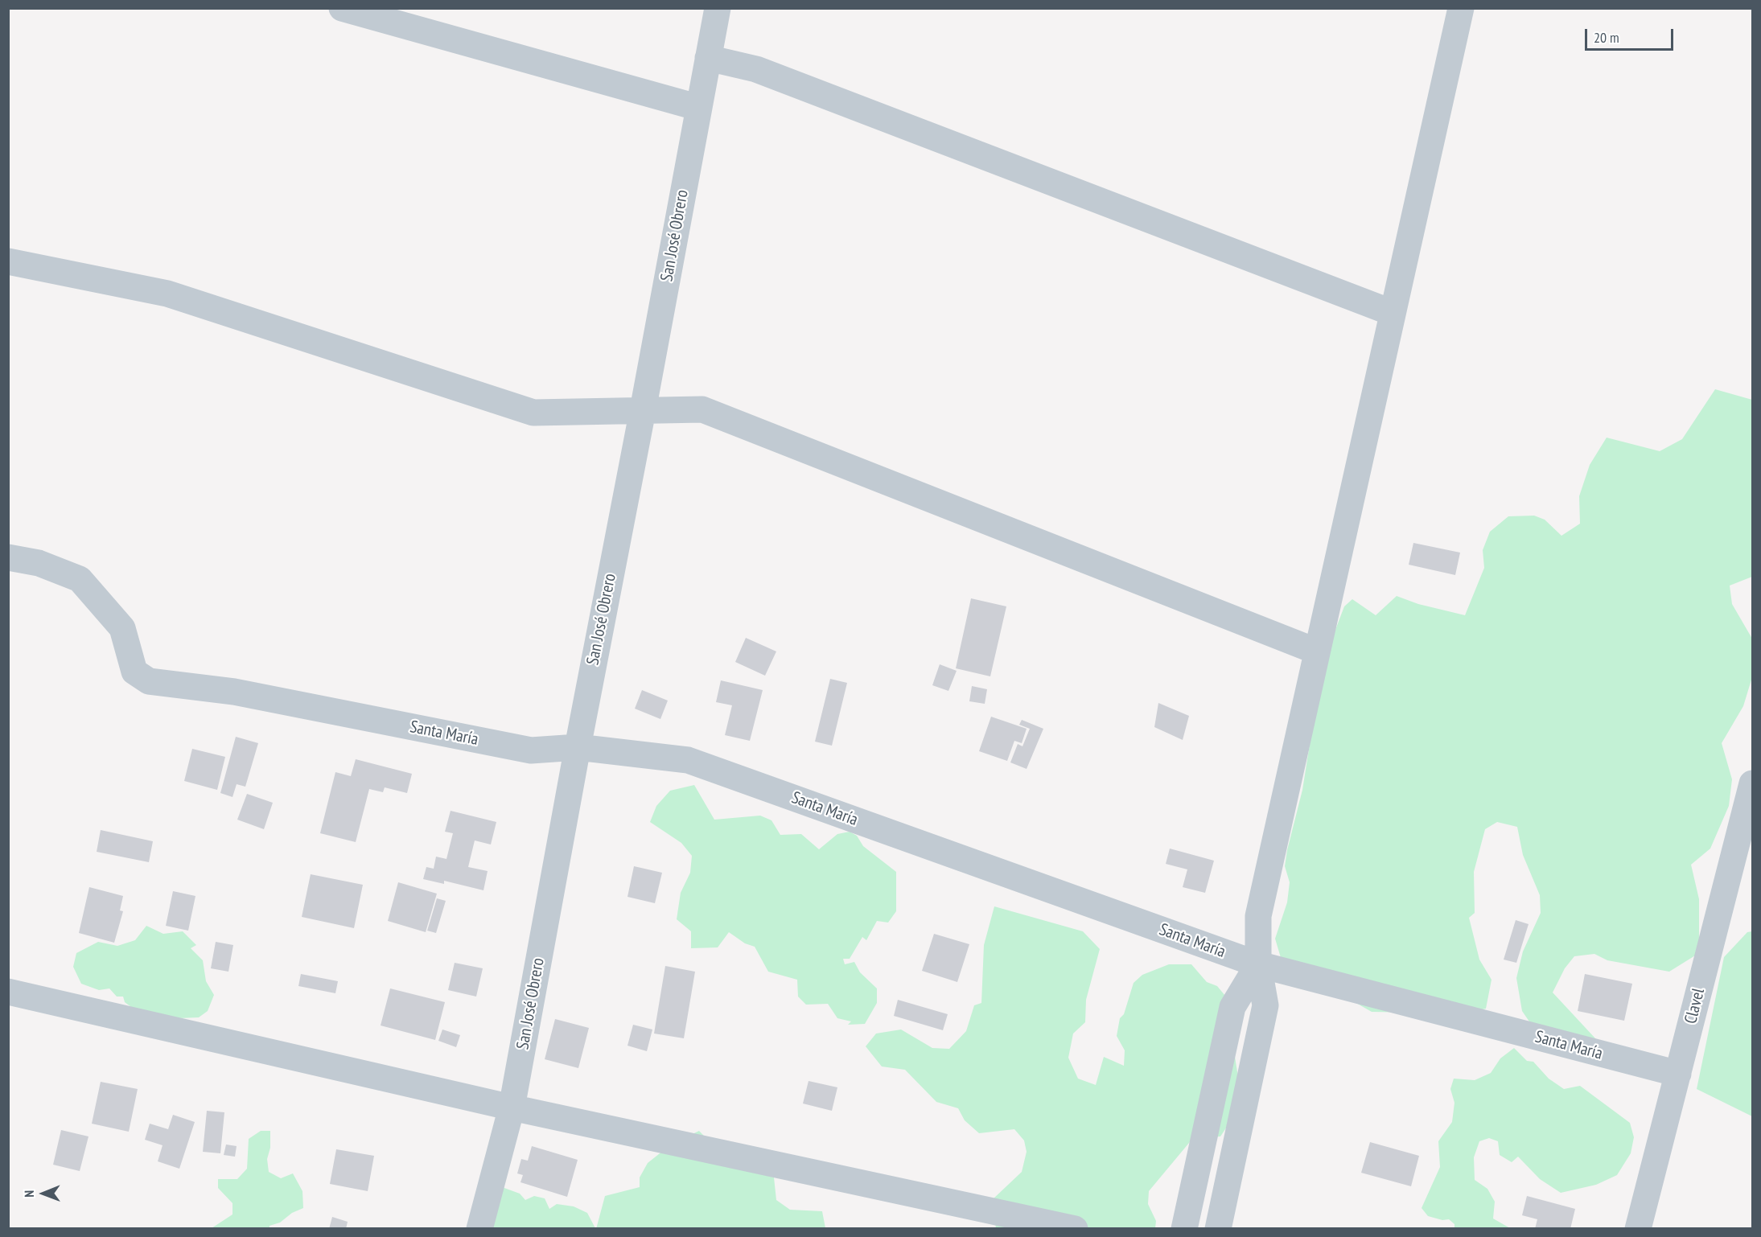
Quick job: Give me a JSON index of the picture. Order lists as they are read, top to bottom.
{
  "streets": {
    "street": ["San José Obrero", "Santa María", "Clavel"]
  },
  "crossings": [
    ["San José Obrero", "Santa María"],
    ["Santa María", "Clavel"]
  ],
  "scale_bar": "20 m",
  "north": "left"
}
